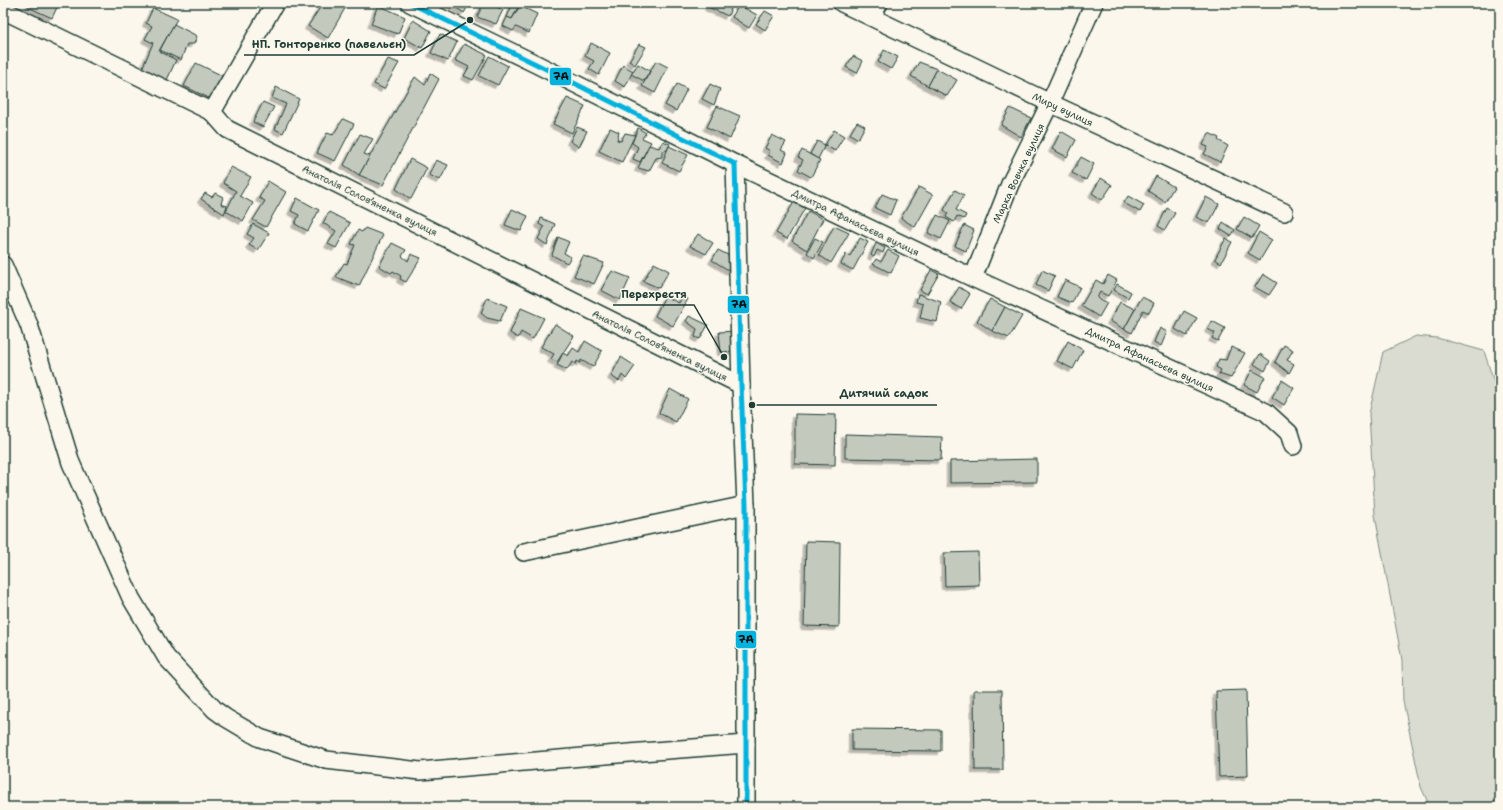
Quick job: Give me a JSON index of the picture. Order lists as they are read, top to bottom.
{
  "streets": {
    "street": [
      "Миру вулиця",
      "Марка Вовчка вулиця",
      "Анатолія Солов’яненка вулиця",
      "Дмитра Афанасьєва вулиця"
    ]
  },
  "crossings": [
    ["Миру вулиця", "Марка Вовчка вулиця"],
    ["Марка Вовчка вулиця", "Дмитра Афанасьєва вулиця"],
    ["Анатолія Солов’яненка вулиця", "Дмитра Афанасьєва вулиця"]
  ],
  "places": ["НП. Гонторенко (павельєн)", "Перехрестя", "Дитячий садок"],
  "lines": ["transit line 7А"]
}
